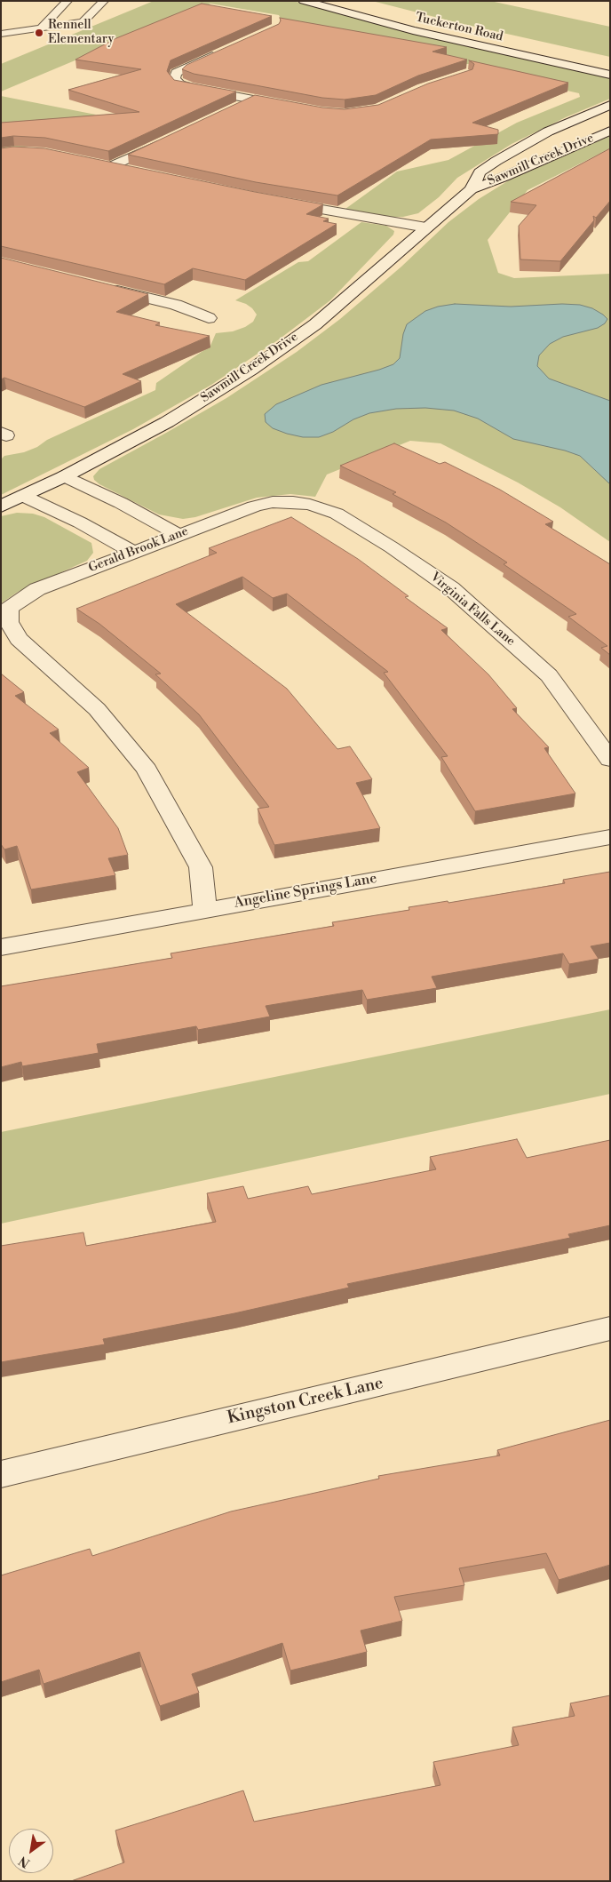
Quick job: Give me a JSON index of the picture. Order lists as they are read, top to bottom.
{
  "streets": {
    "street": [
      "Tuckerton Road",
      "Sawmill Creek Drive",
      "Gerald Brook Lane",
      "Virginia Falls Lane",
      "Angeline Springs Lane",
      "Kingston Creek Lane"
    ]
  },
  "crossings": [
    ["Gerald Brook Lane", "Virginia Falls Lane"],
    ["Gerald Brook Lane", "Angeline Springs Lane"]
  ],
  "places": ["Rennell Elementary"],
  "north": "bottom left"
}
